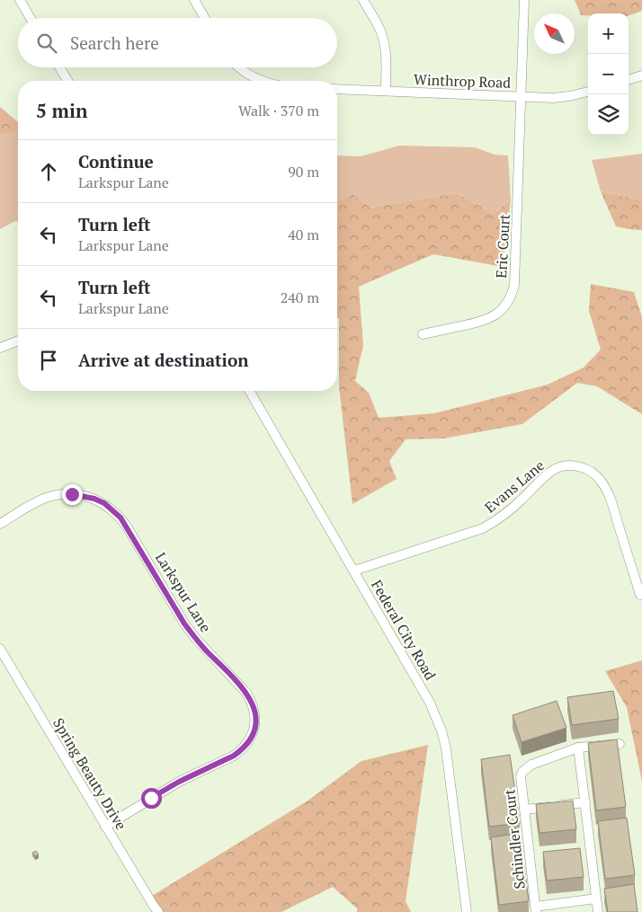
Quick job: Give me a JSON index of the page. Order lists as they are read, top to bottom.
{
  "streets": {
    "street": [
      "Winthrop Road",
      "Eric Court",
      "Evans Lane",
      "Larkspur Lane",
      "Federal City Road",
      "Spring Beauty Drive",
      "Schindler Court"
    ]
  },
  "crossings": [
    ["Winthrop Road", "Eric Court"],
    ["Evans Lane", "Federal City Road"],
    ["Larkspur Lane", "Spring Beauty Drive"]
  ],
  "north": "top left",
  "page": {
    "map_buttons": ["+", "−"],
    "search": "Search here",
    "heading": ["5 min", "Walk · 370 m"],
    "list": [
      ["Continue", "Larkspur Lane", "90 m"],
      ["Turn left", "Larkspur Lane", "40 m"],
      ["Turn left", "Larkspur Lane", "240 m"],
      "Arrive at destination"
    ]
  }
}
